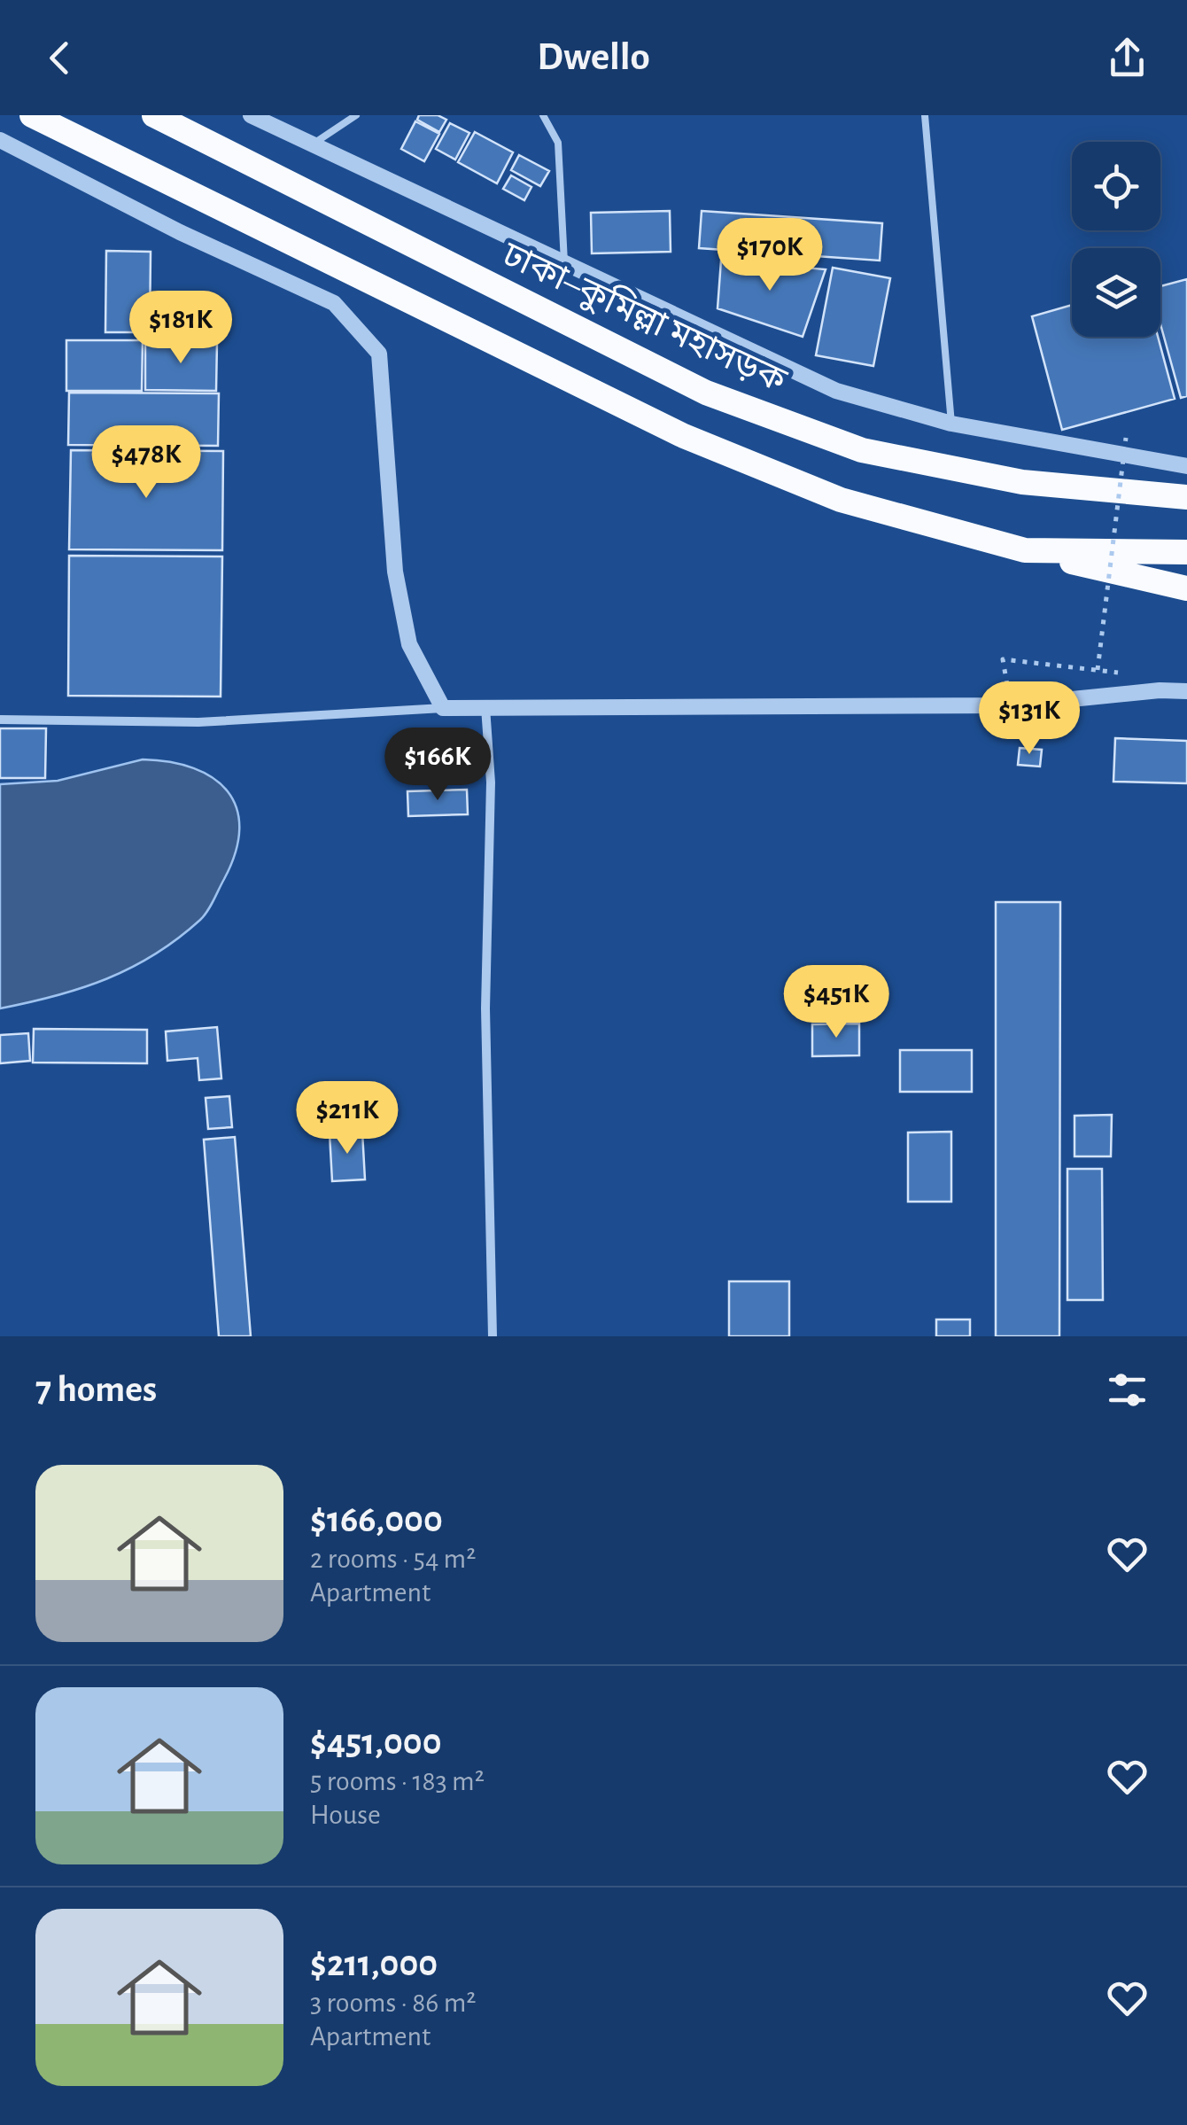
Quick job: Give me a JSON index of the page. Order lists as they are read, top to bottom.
{
  "streets": {
    "highway": ["ঢাকা–কুমিল্লা মহাসড়ক"]
  },
  "page": {
    "header": "Dwello",
    "price": [
      "$170K",
      "$181K",
      "$478K",
      "$131K",
      "$166K",
      "$451K",
      "$211K"
    ],
    "heading": "7 homes",
    "list": [
      {
        "name": "$166,000",
        "note": "2 rooms · 54 m² · Apartment"
      },
      {
        "name": "$451,000",
        "note": "5 rooms · 183 m² · House"
      },
      {
        "name": "$211,000",
        "note": "3 rooms · 86 m² · Apartment"
      }
    ]
  }
}
